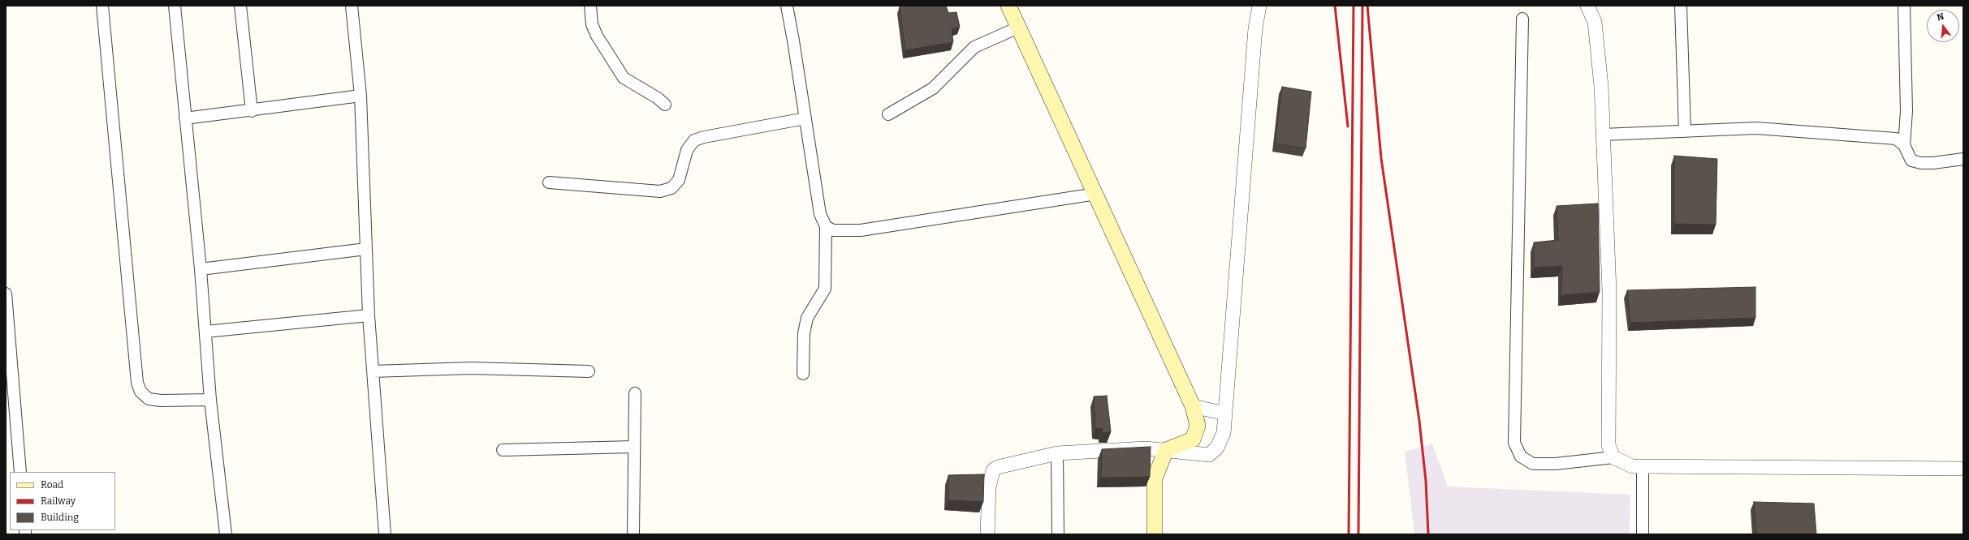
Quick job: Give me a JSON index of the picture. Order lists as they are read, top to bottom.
{
  "legend": ["Road", "Railway", "Building"],
  "north": "top"
}
